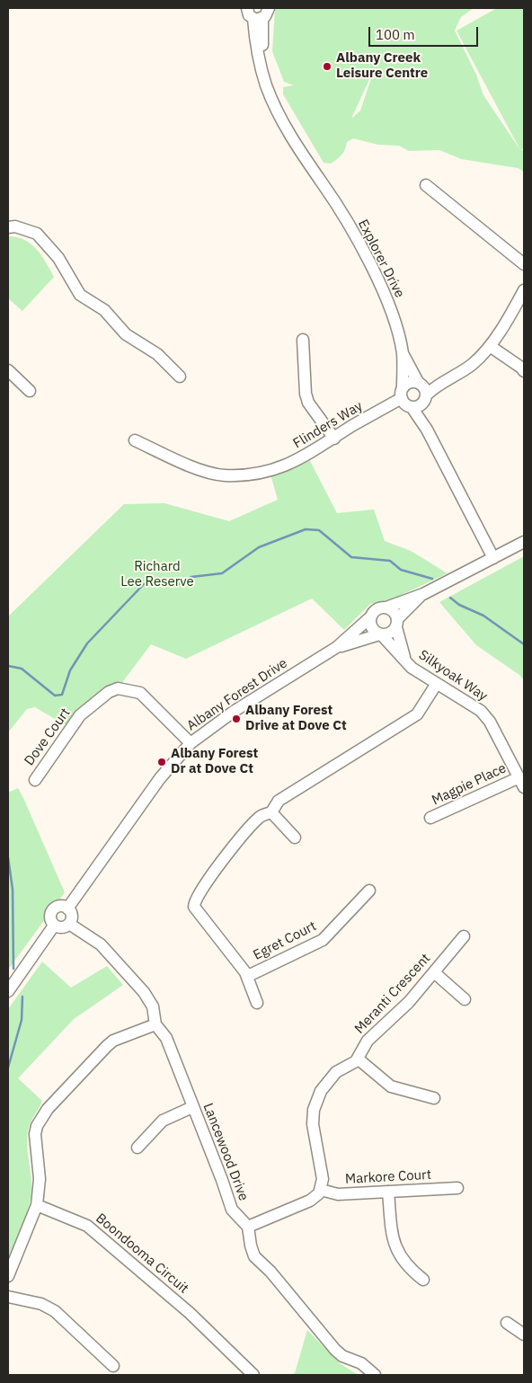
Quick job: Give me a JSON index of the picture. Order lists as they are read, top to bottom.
{
  "streets": {
    "street": [
      "Explorer Drive",
      "Flinders Way",
      "Silkyoak Way",
      "Albany Forest Drive",
      "Dove Court",
      "Magpie Place",
      "Egret Court",
      "Meranti Crescent",
      "Lancewood Drive",
      "Markore Court",
      "Boondooma Circuit"
    ]
  },
  "crossings": [
    ["Explorer Drive", "Flinders Way"],
    ["Silkyoak Way", "Albany Forest Drive"],
    ["Silkyoak Way", "Magpie Place"],
    ["Albany Forest Drive", "Dove Court"],
    ["Albany Forest Drive", "Lancewood Drive"],
    ["Meranti Crescent", "Markore Court"]
  ],
  "parks": ["Richard Lee Reserve"],
  "places": ["Albany Creek Leisure Centre", "Albany Forest Drive at Dove Ct", "Albany Forest Dr at Dove Ct"],
  "scale_bar": "100 m"
}
